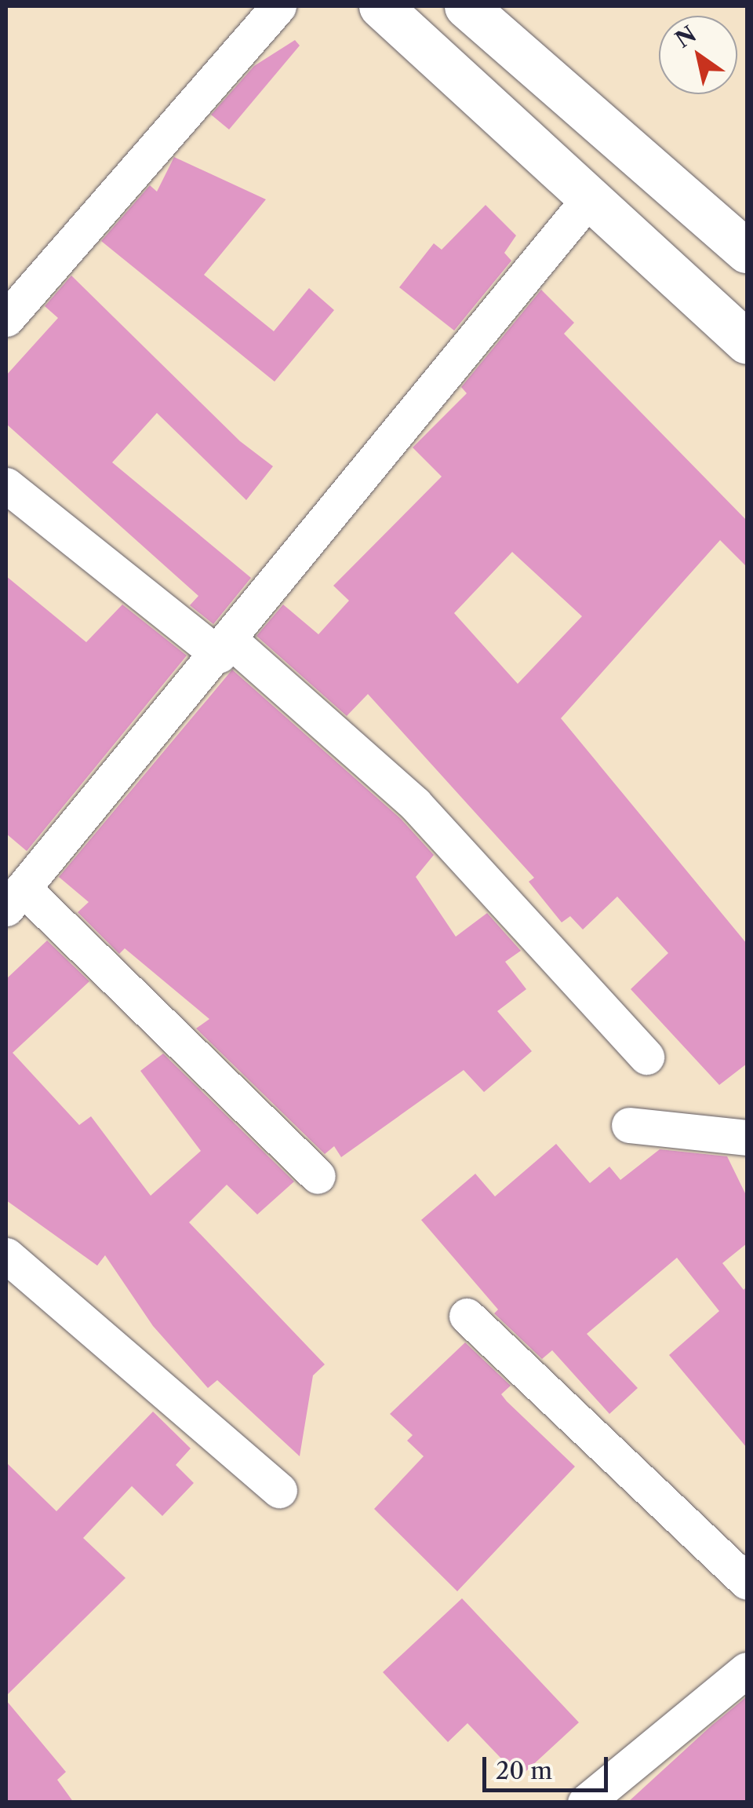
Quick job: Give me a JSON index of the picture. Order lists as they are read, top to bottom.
{
  "scale_bar": "20 m",
  "north": "top left"
}
